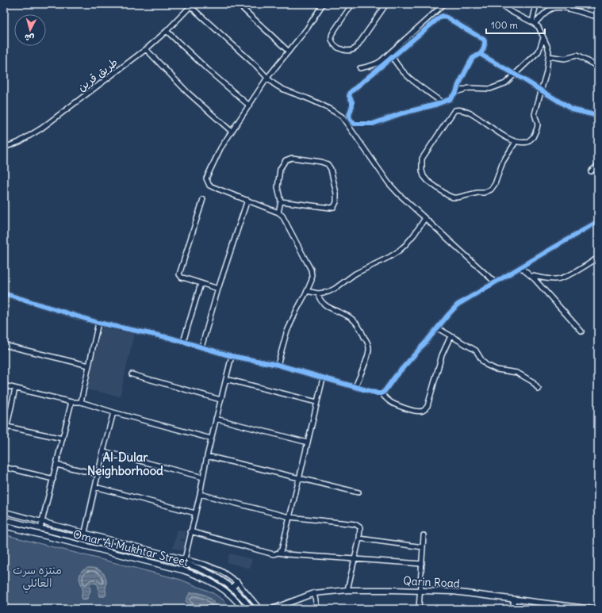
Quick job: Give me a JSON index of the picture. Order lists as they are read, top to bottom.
{
  "streets": {
    "main road": ["Omar Al Mukhtar Street", "Qarin Road"],
    "street": ["طريق قرين"]
  },
  "districts": ["Al-Dular Neighborhood"],
  "parks": ["منتزه سرت العائلي"],
  "scale_bar": "100 m",
  "north": "bottom"
}
